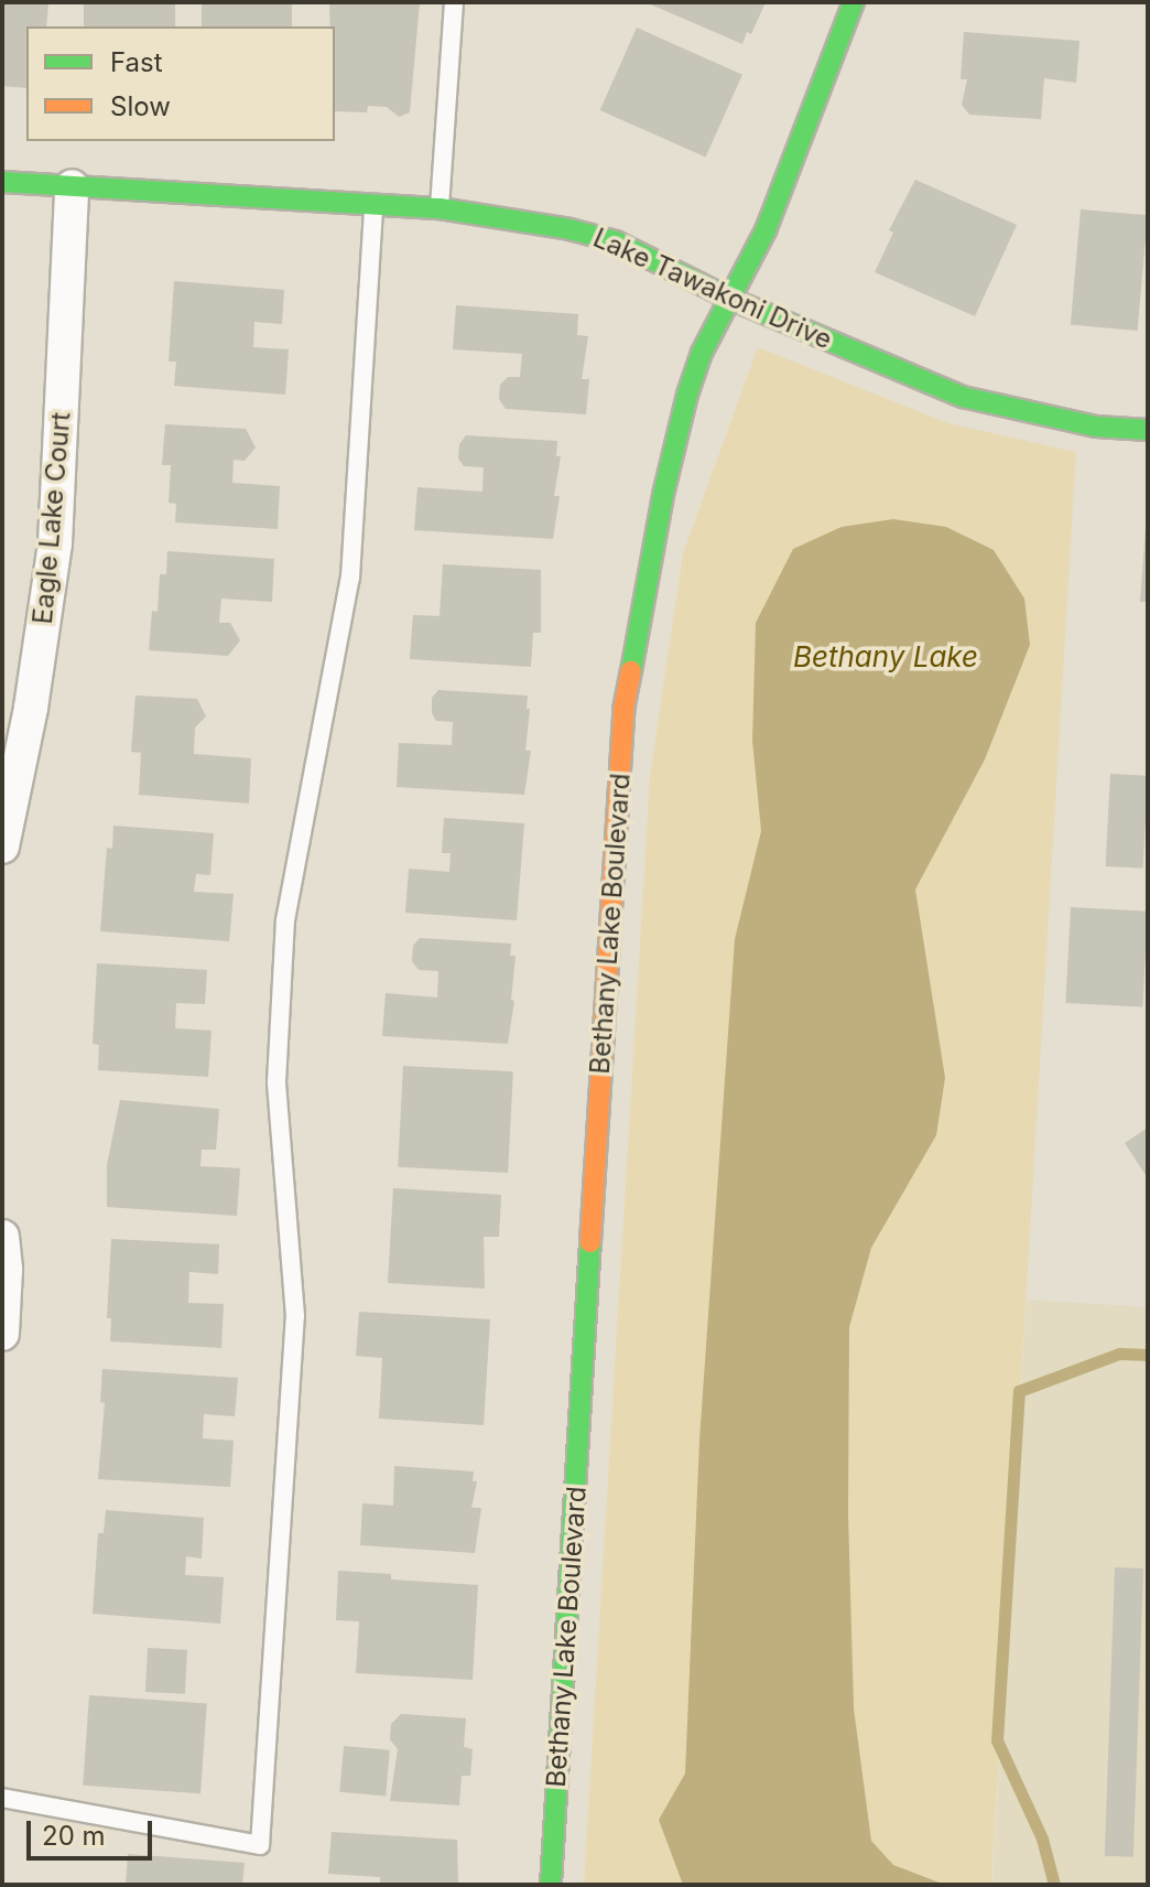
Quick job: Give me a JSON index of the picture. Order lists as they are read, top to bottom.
{
  "streets": {
    "street": ["Lake Tawakoni Drive", "Eagle Lake Court", "Bethany Lake Boulevard"]
  },
  "crossings": [
    ["Lake Tawakoni Drive", "Eagle Lake Court"],
    ["Lake Tawakoni Drive", "Bethany Lake Boulevard"]
  ],
  "water": ["Bethany Lake"],
  "legend": ["Fast", "Slow"],
  "scale_bar": "20 m"
}
